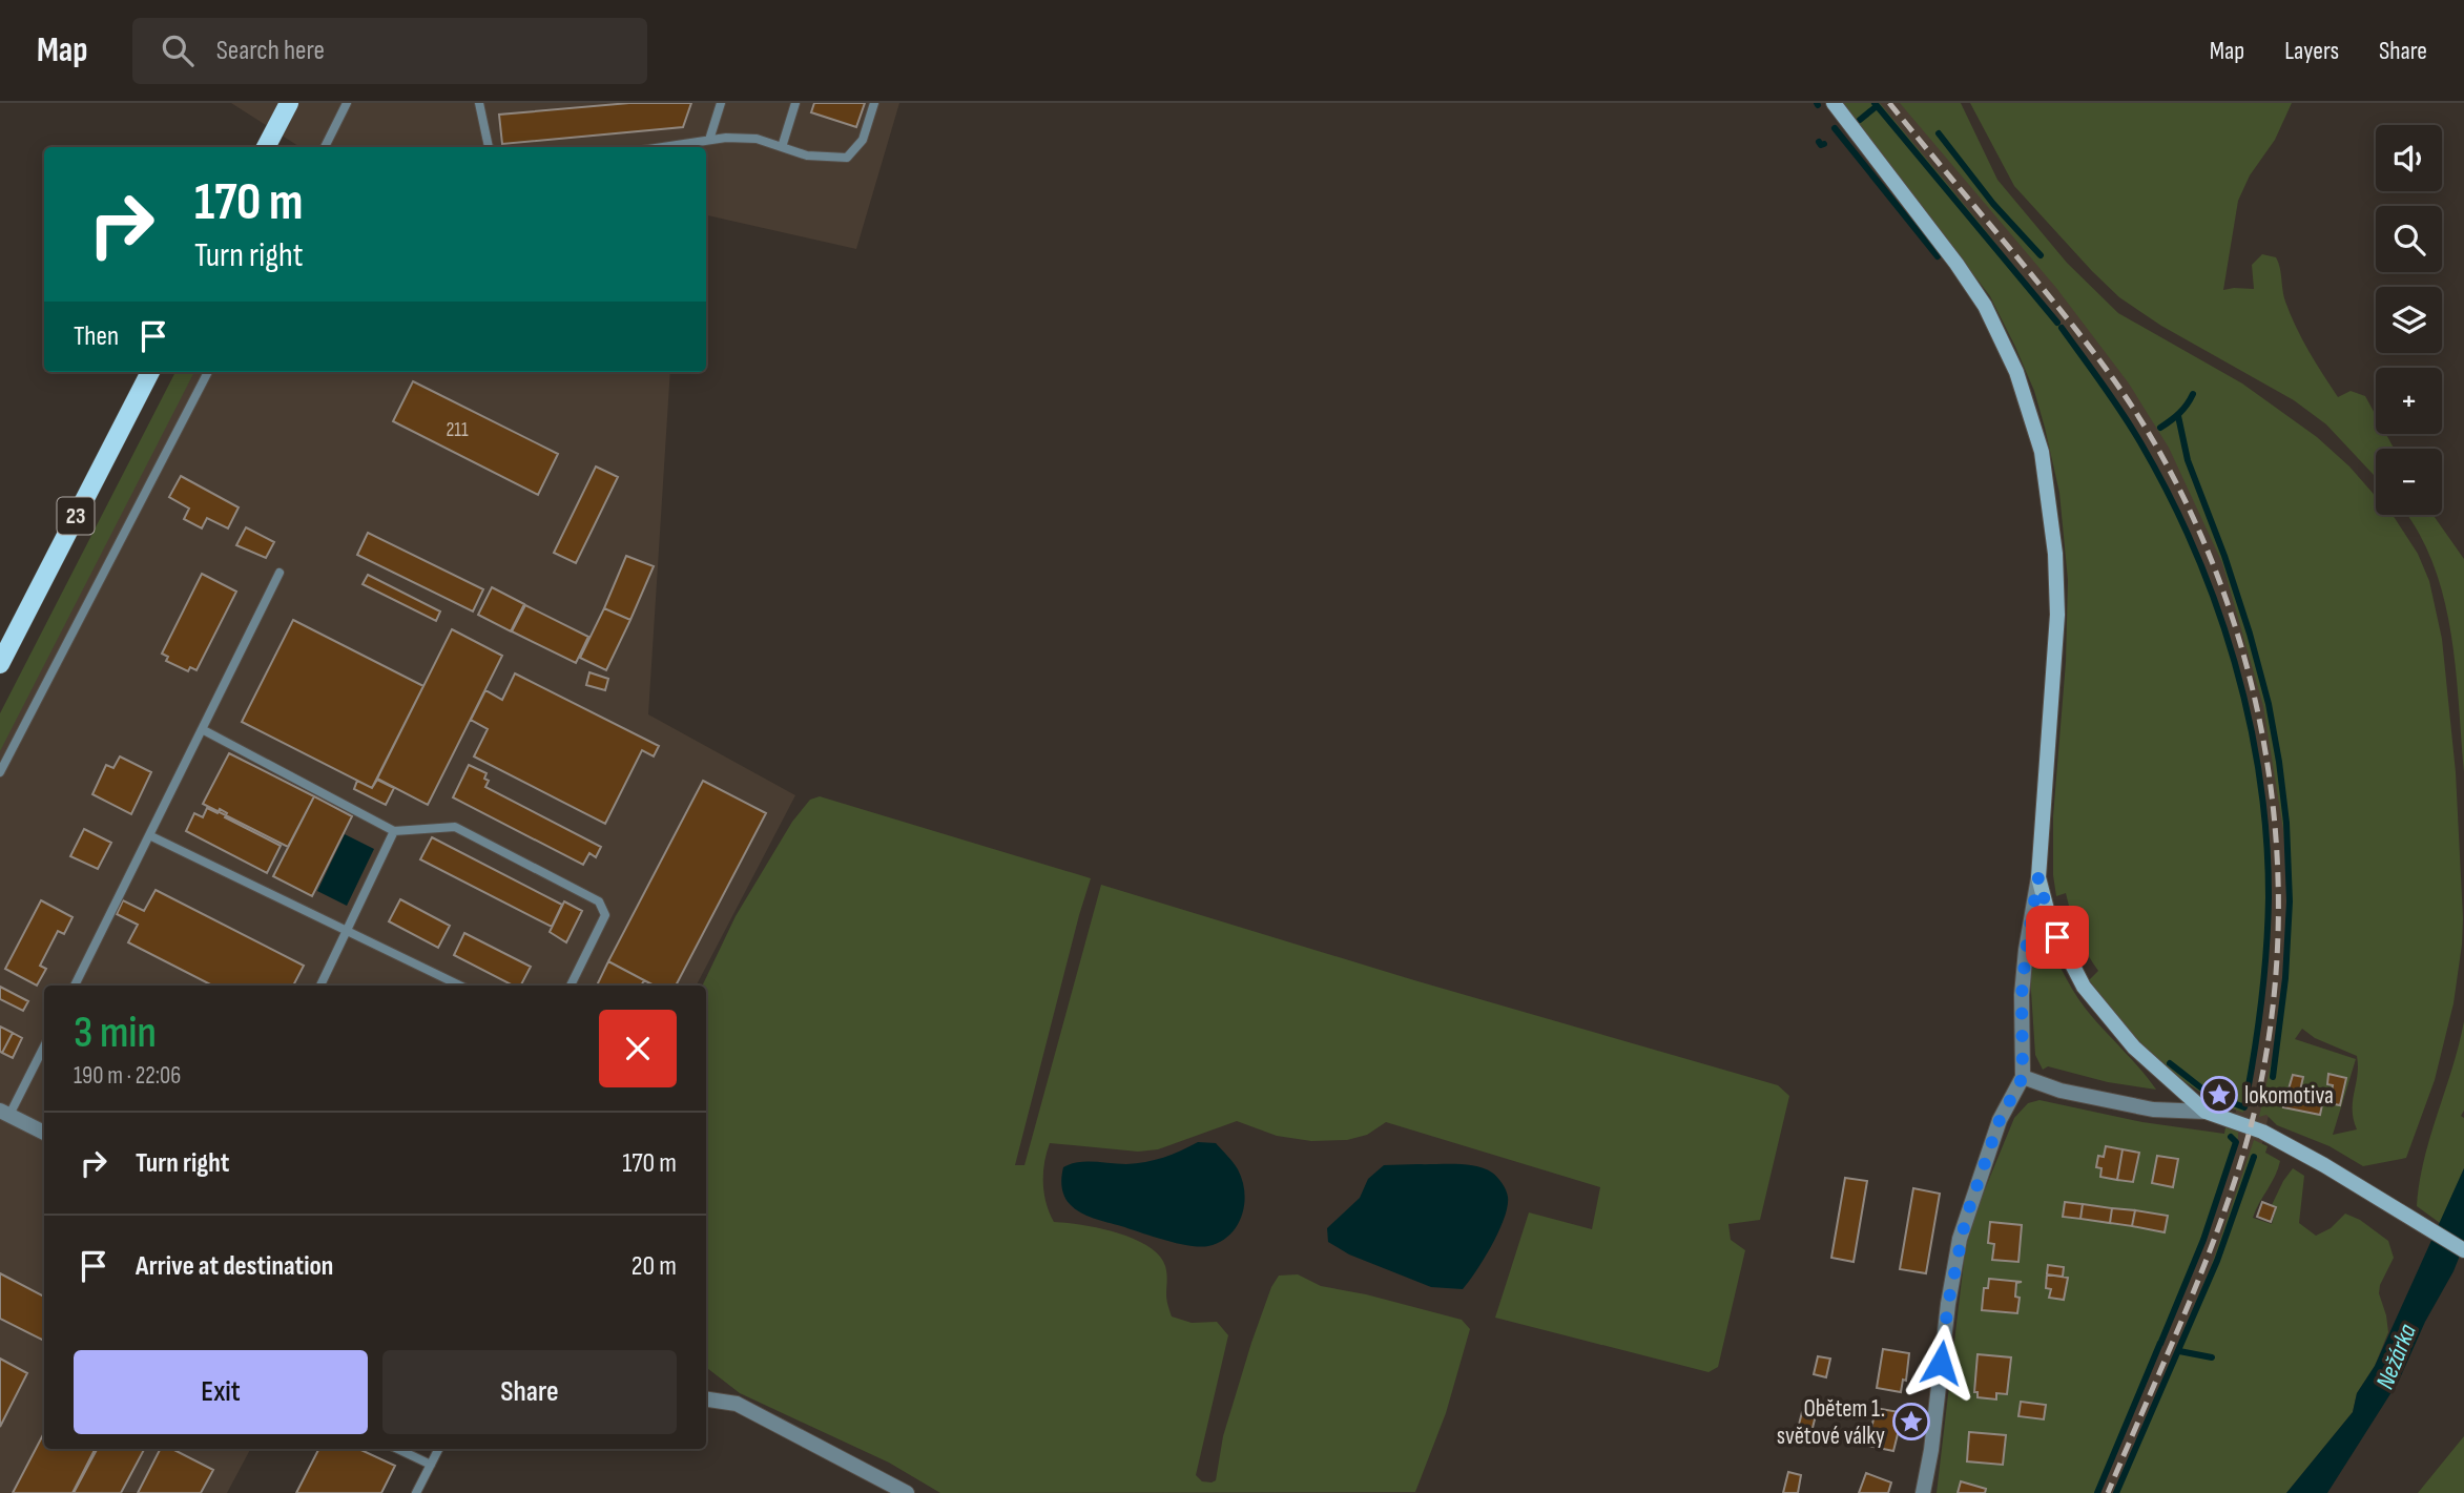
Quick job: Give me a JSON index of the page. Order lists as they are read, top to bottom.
{
  "streets": {
    "main road": ["23"]
  },
  "water": ["Nežárka"],
  "places": {
    "place": ["lokomotiva", "Obětem 1. světové války"]
  },
  "house_numbers": ["211"],
  "page": {
    "header": "Map",
    "search": "Search here",
    "nav": ["Map", "Layers", "Share"],
    "map_buttons": ["+", "−"],
    "turn": ["170 m", "Turn right"],
    "then": "Then",
    "heading": ["3 min", "190 m · 22:06"],
    "list": [
      {
        "name": "Turn right",
        "value": "170 m"
      },
      {
        "name": "Arrive at destination",
        "value": "20 m"
      }
    ],
    "buttons": ["Exit", "Share"]
  }
}
